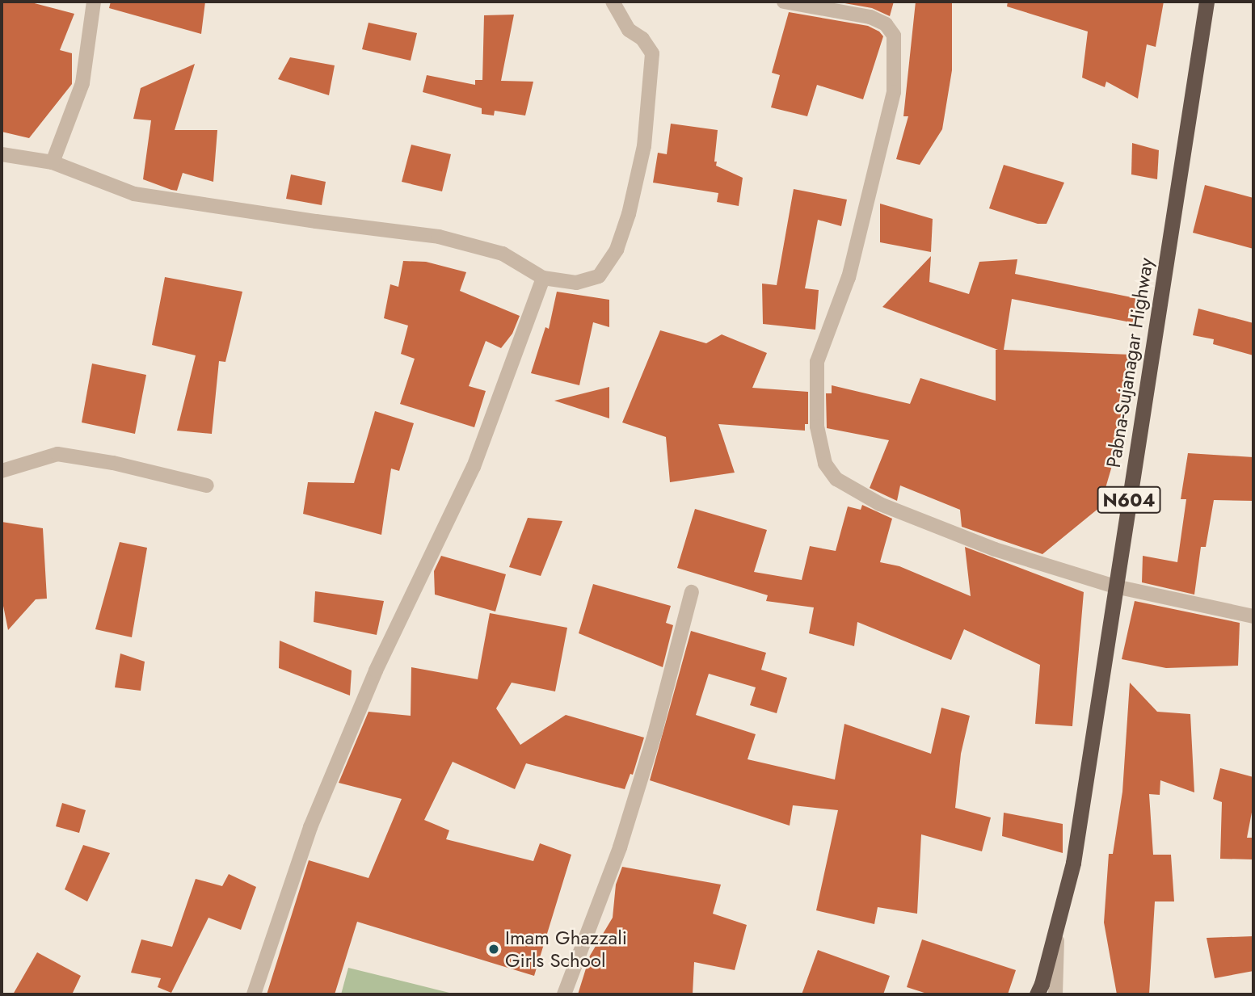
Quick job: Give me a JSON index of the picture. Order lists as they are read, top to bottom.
{
  "streets": {
    "highway": ["Pabna-Sujanagar Highway", "N604"]
  },
  "places": ["Imam Ghazzali Girls School"]
}
